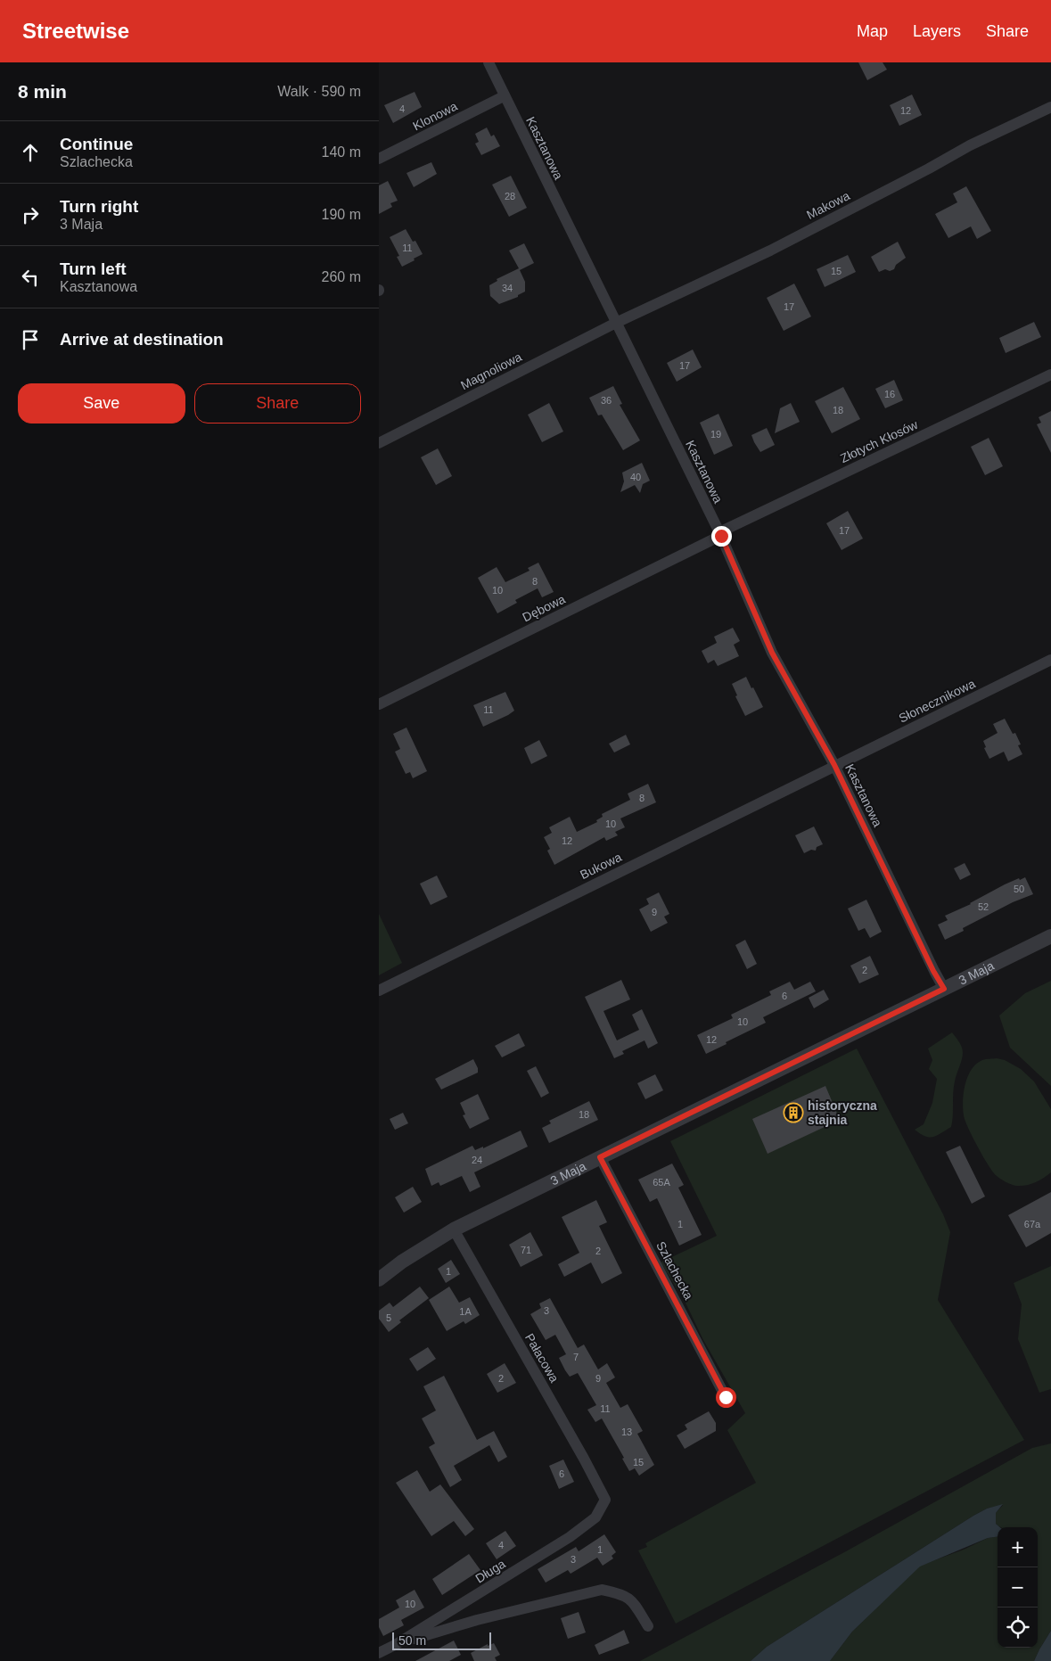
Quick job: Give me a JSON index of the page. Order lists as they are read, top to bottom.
{
  "streets": {
    "street": [
      "Klonowa",
      "Kasztanowa",
      "Makowa",
      "Magnoliowa",
      "Złotych Kłosów",
      "Dębowa",
      "Słonecznikowa",
      "Bukowa",
      "3 Maja",
      "Szlachecka",
      "Pałacowa",
      "Długa"
    ]
  },
  "crossings": [
    ["Klonowa", "Kasztanowa"],
    ["Kasztanowa", "Makowa"],
    ["Kasztanowa", "Magnoliowa"],
    ["Kasztanowa", "Złotych Kłosów"],
    ["Kasztanowa", "Dębowa"],
    ["Kasztanowa", "Słonecznikowa"],
    ["Kasztanowa", "Bukowa"],
    ["Kasztanowa", "3 Maja"],
    ["Makowa", "Magnoliowa"],
    ["Złotych Kłosów", "Dębowa"],
    ["Słonecznikowa", "Bukowa"],
    ["3 Maja", "Szlachecka"],
    ["3 Maja", "Pałacowa"],
    ["Pałacowa", "Długa"]
  ],
  "places": {
    "building": ["historyczna stajnia"]
  },
  "house_numbers": [
    "4",
    "12",
    "28",
    "11",
    "15",
    "34",
    "17",
    "17",
    "16",
    "36",
    "18",
    "19",
    "40",
    "17",
    "8",
    "10",
    "11",
    "8",
    "10",
    "12",
    "50",
    "52",
    "9",
    "2",
    "6",
    "10",
    "12",
    "18",
    "24",
    "65A",
    "1",
    "67a",
    "71",
    "2",
    "1",
    "3",
    "1A",
    "5",
    "7",
    "2",
    "9",
    "11",
    "13",
    "15",
    "6",
    "4",
    "1",
    "3",
    "10"
  ],
  "scale_bar": "50 m",
  "page": {
    "header": "Streetwise",
    "nav": ["Map", "Layers", "Share"],
    "heading": ["8 min", "Walk · 590 m"],
    "list": [
      ["Continue", "Szlachecka", "140 m"],
      ["Turn right", "3 Maja", "190 m"],
      ["Turn left", "Kasztanowa", "260 m"],
      "Arrive at destination"
    ],
    "buttons": ["Save", "Share"],
    "map_buttons": ["+", "−"],
    "scale": "50 m"
  }
}
